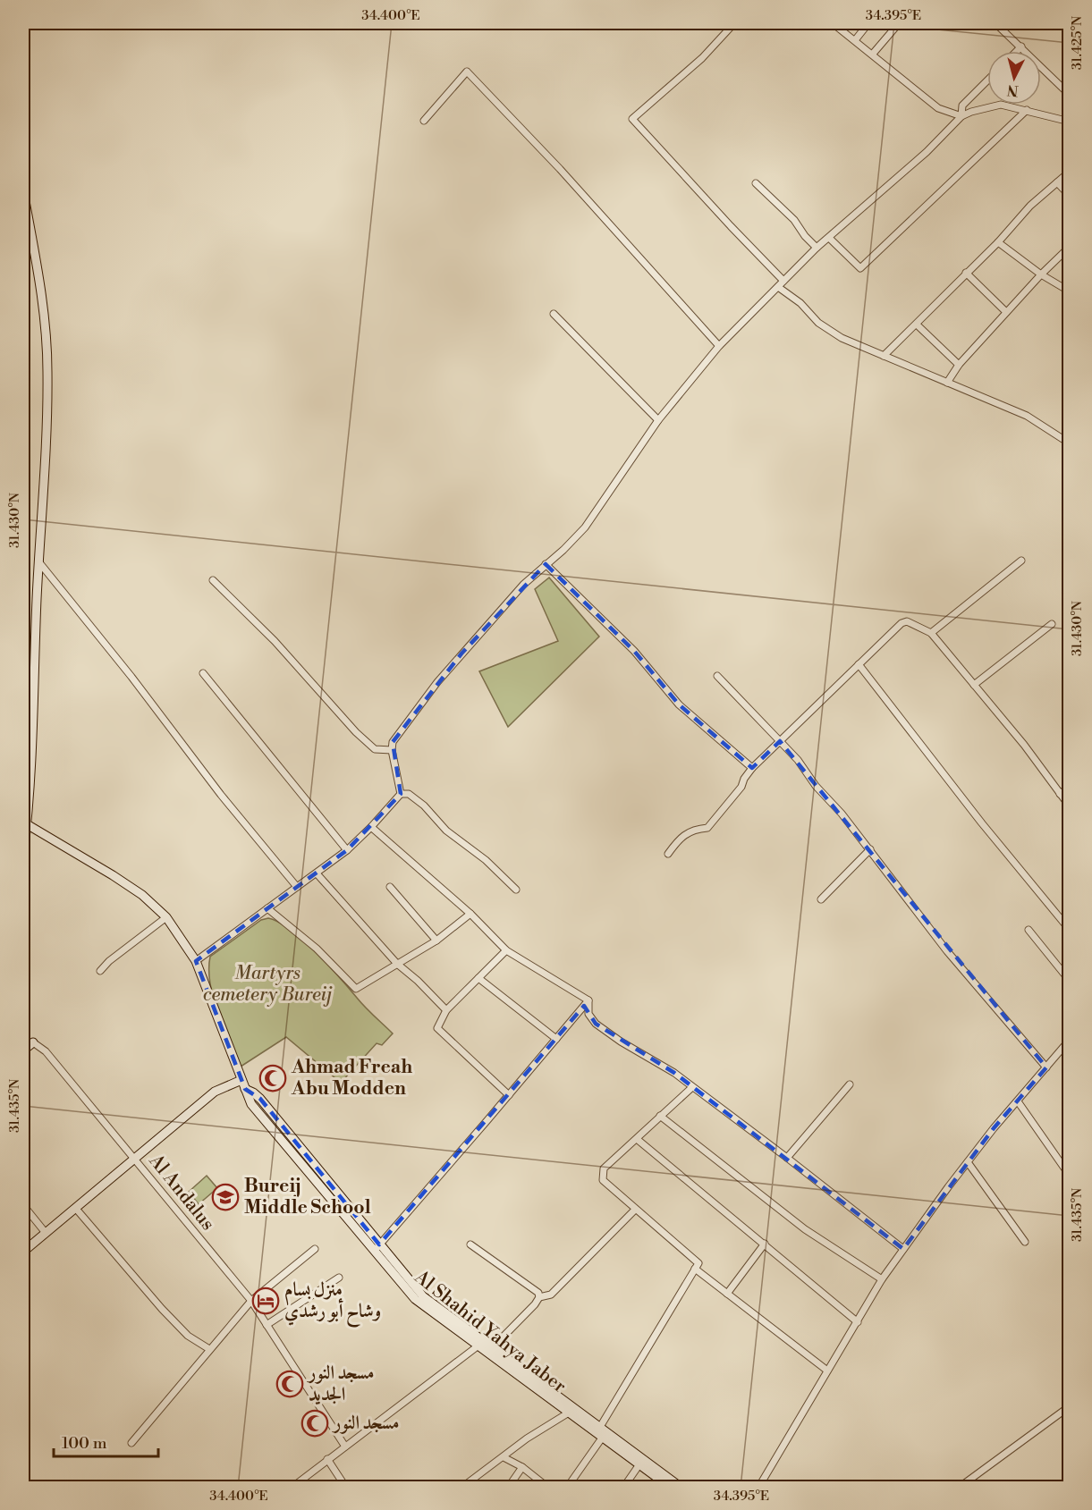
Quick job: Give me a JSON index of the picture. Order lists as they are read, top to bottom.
{
  "streets": {
    "street": ["Al Andalus", "Al Shahid Yahya Jaber"]
  },
  "parks": ["Martyrs cemetery Bureij"],
  "places": {
    "mosque": ["Ahmad Freah Abu Modden", "مسجد النور الجديد", "مسجد النور"],
    "school or university": ["Bureij Middle School"],
    "hotel": ["منزل بسام وشاح أبو رشدي"]
  },
  "scale_bar": "100 m",
  "north": "bottom",
  "coordinates": [
    "34.400°E",
    "34.395°E",
    "31.425°N",
    "31.430°N",
    "31.435°N"
  ]
}
